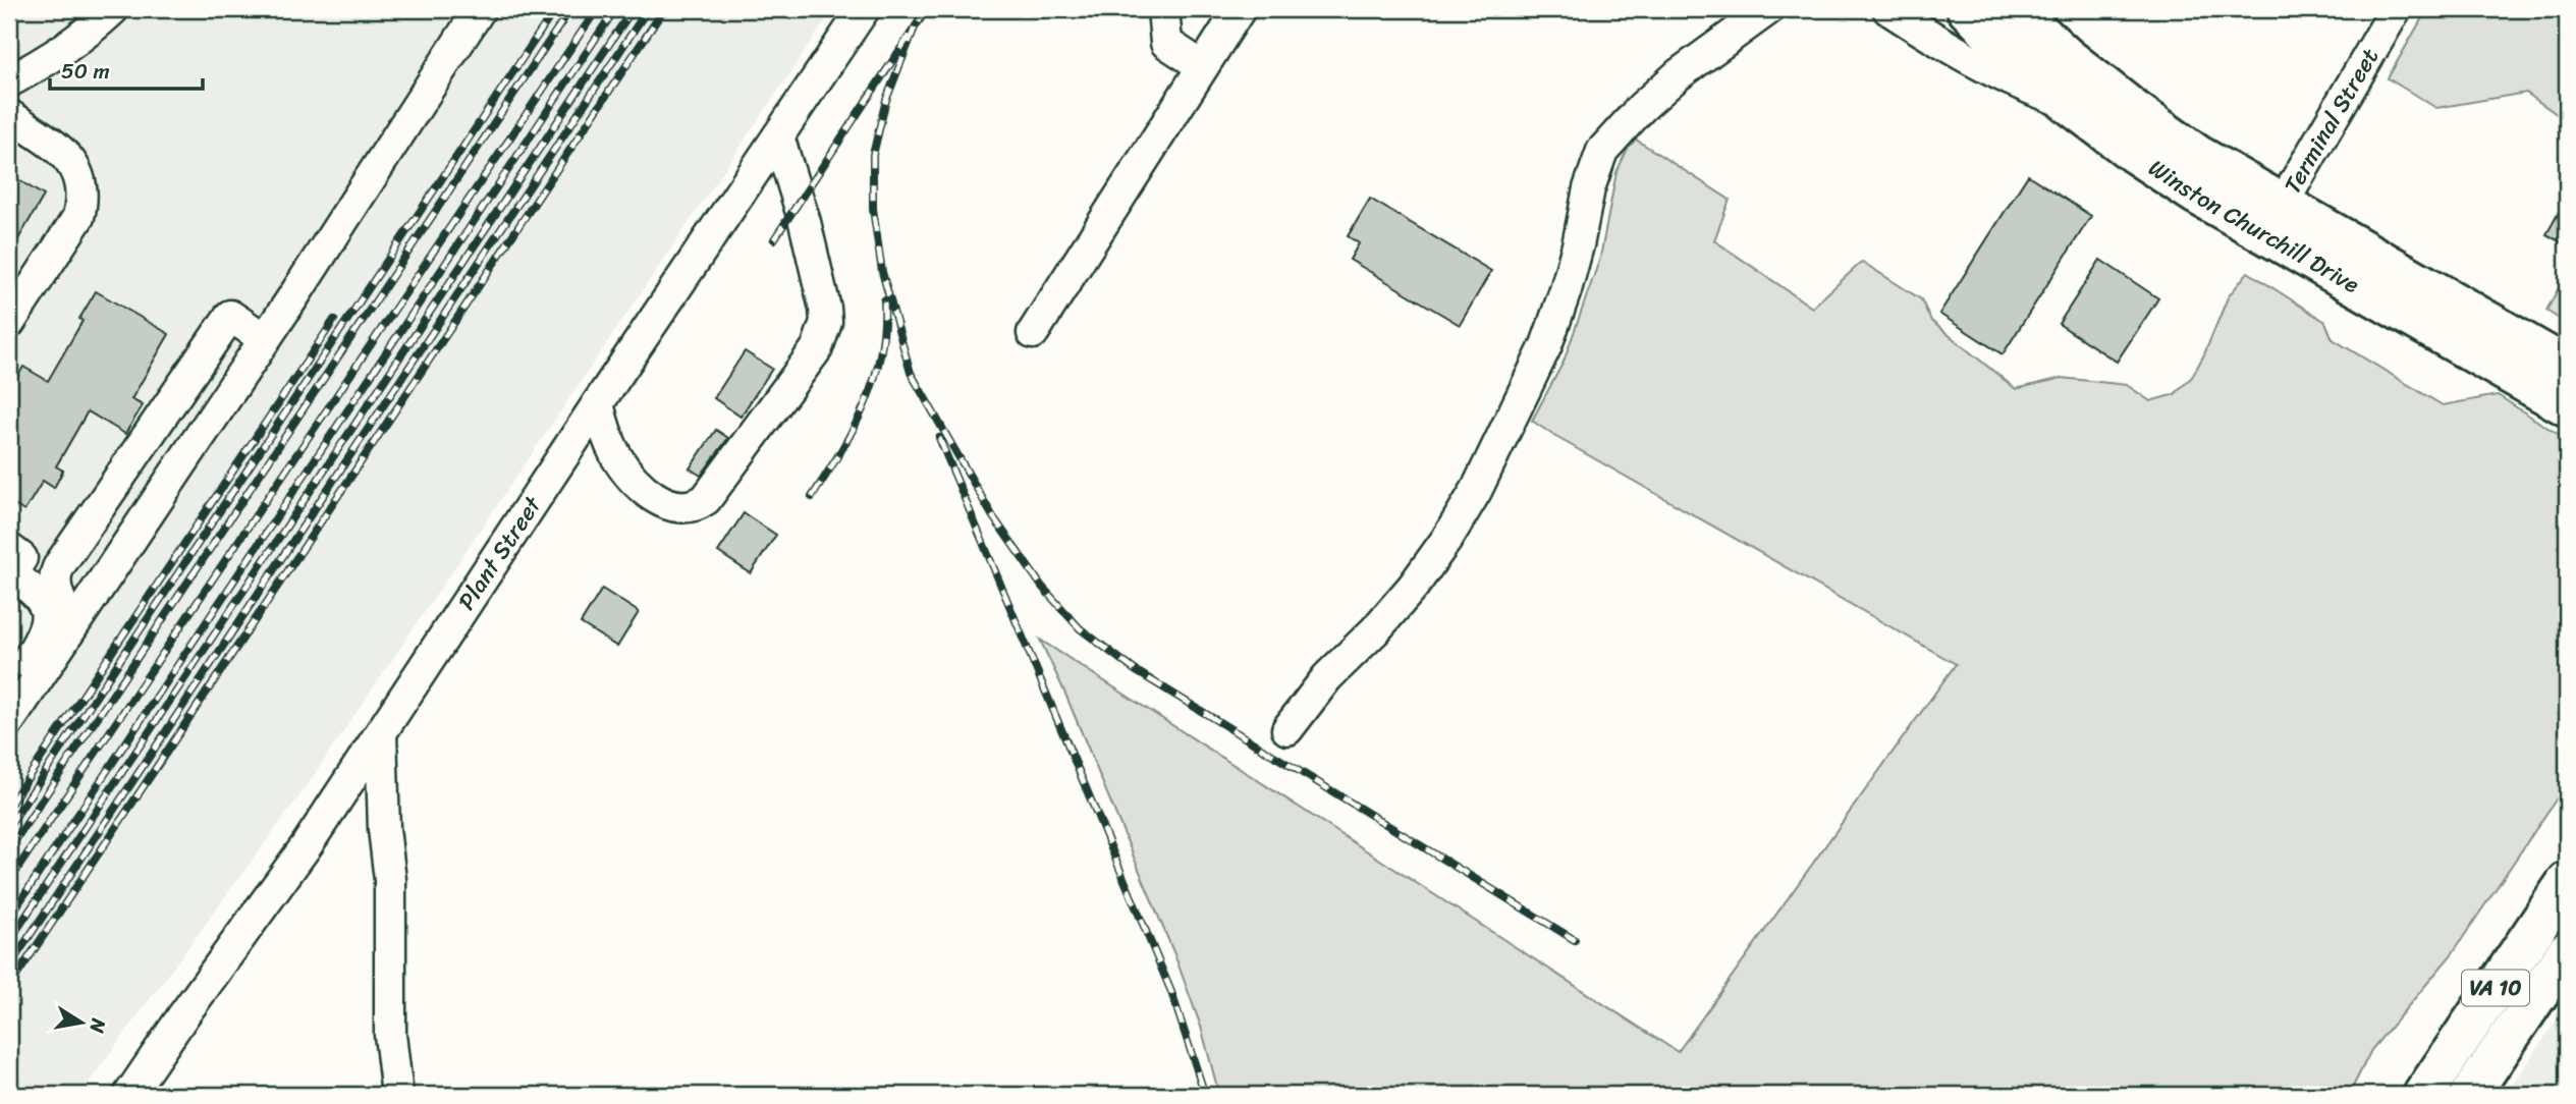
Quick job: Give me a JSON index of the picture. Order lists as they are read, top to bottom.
{
  "streets": {
    "highway": ["Winston Churchill Drive", "VA 10"],
    "street": ["Terminal Street", "Plant Street"]
  },
  "crossings": [
    ["Terminal Street", "Winston Churchill Drive"]
  ],
  "scale_bar": "50 m",
  "north": "right"
}
